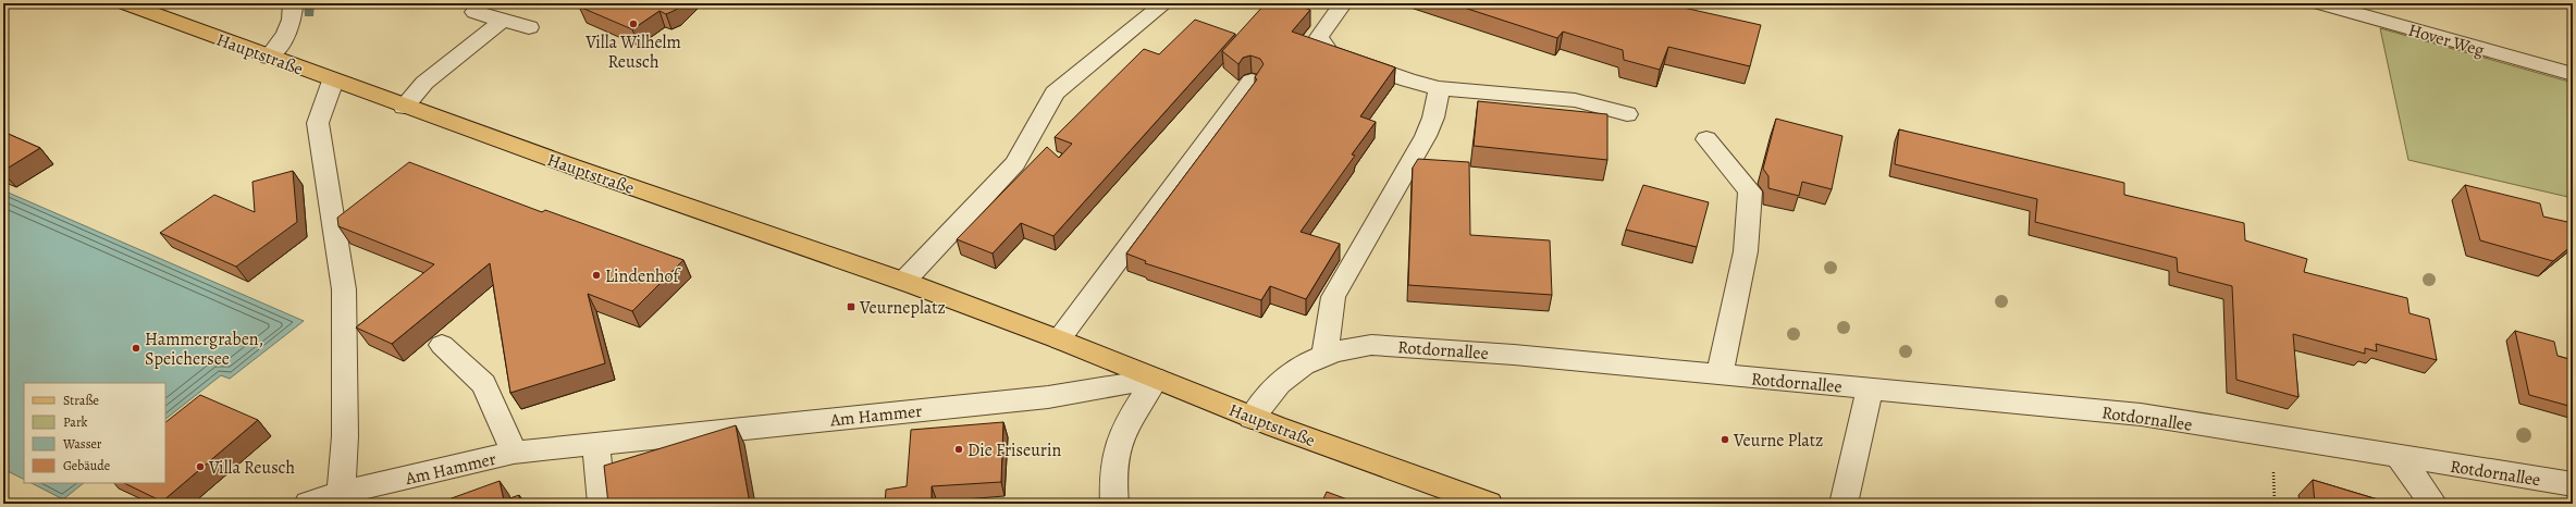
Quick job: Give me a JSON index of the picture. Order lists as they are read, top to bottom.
{
  "streets": {
    "main road": ["Hauptstraße"],
    "street": ["Hover Weg", "Rotdornallee", "Am Hammer"]
  },
  "crossings": [
    ["Hauptstraße", "Rotdornallee"],
    ["Hauptstraße", "Am Hammer"]
  ],
  "places": {
    "other": [
      "Villa Wilhelm Reusch",
      "Lindenhof",
      "Hammergraben, Speichersee",
      "Veurne Platz",
      "Die Friseurin",
      "Villa Reusch"
    ],
    "transit": ["Veurneplatz"]
  },
  "legend": [
    "Straße",
    "Park",
    "Wasser",
    "Gebäude"
  ]
}
